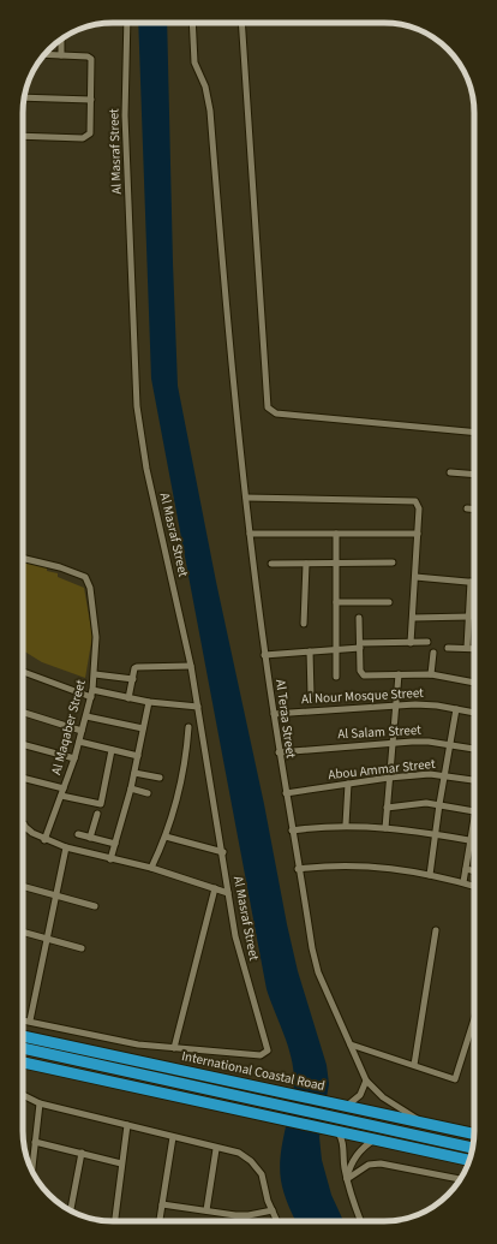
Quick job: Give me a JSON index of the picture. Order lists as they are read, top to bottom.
{
  "streets": {
    "highway": ["International Coastal Road"],
    "street": [
      "Al Masraf Street",
      "Al Nour Mosque Street",
      "Al Teraa Street",
      "Al Maqaber Street",
      "Al Salam Street",
      "Abou Ammar Street"
    ]
  },
  "crossings": [
    ["Al Nour Mosque Street", "Al Teraa Street"],
    ["Al Teraa Street", "Al Salam Street"],
    ["Al Teraa Street", "Abou Ammar Street"],
    ["Al Teraa Street", "International Coastal Road"]
  ]
}
